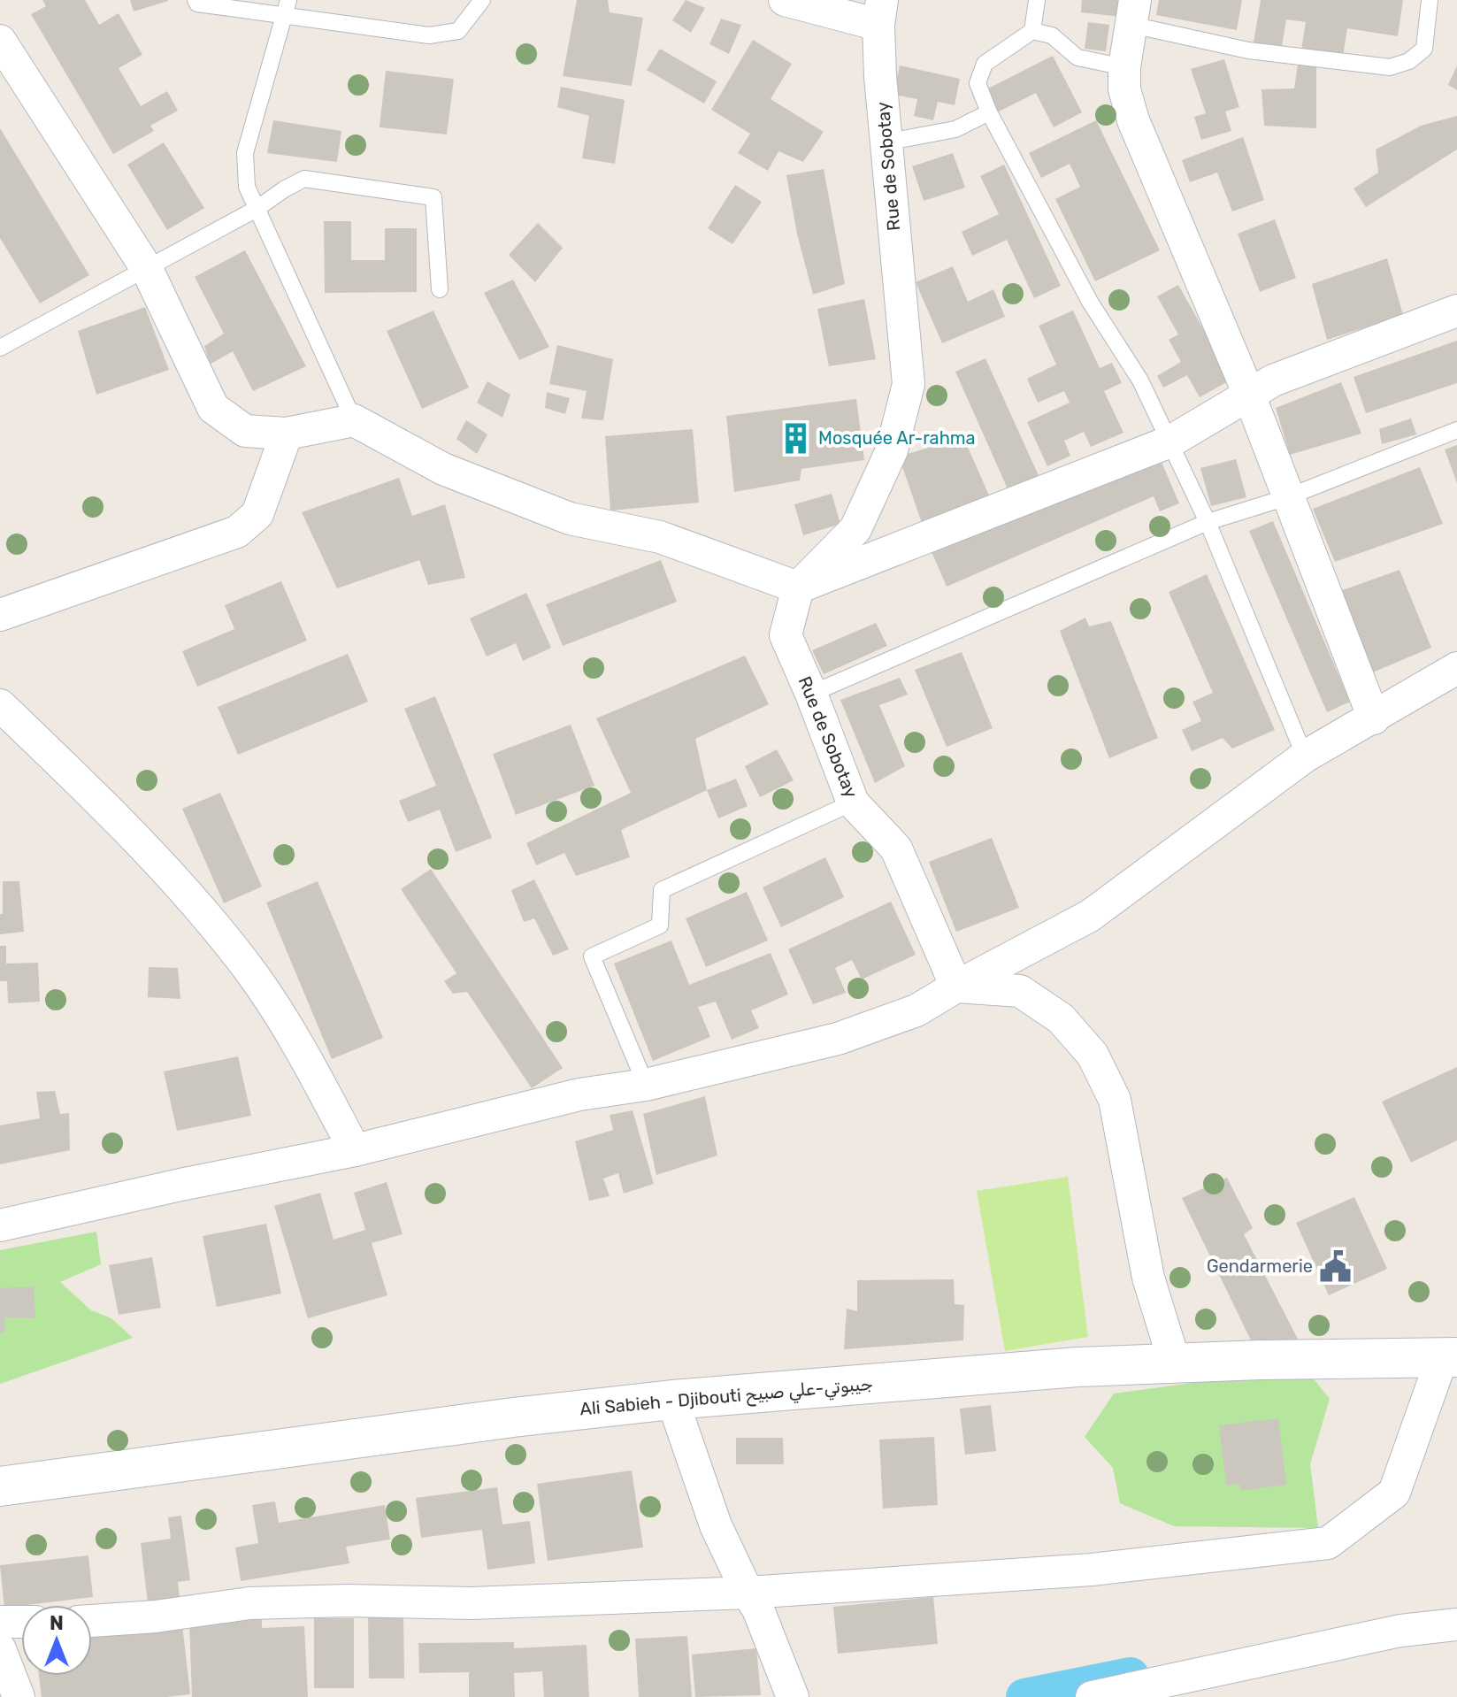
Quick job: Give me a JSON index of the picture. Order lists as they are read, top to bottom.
{
  "streets": {
    "main road": ["Ali Sabieh - Djibouti جيبوتي-علي صبيح"],
    "street": ["Rue de Sobotay"]
  },
  "places": {
    "building": ["Mosquée Ar-rahma"],
    "public building": ["Gendarmerie"]
  },
  "north": "top"
}
